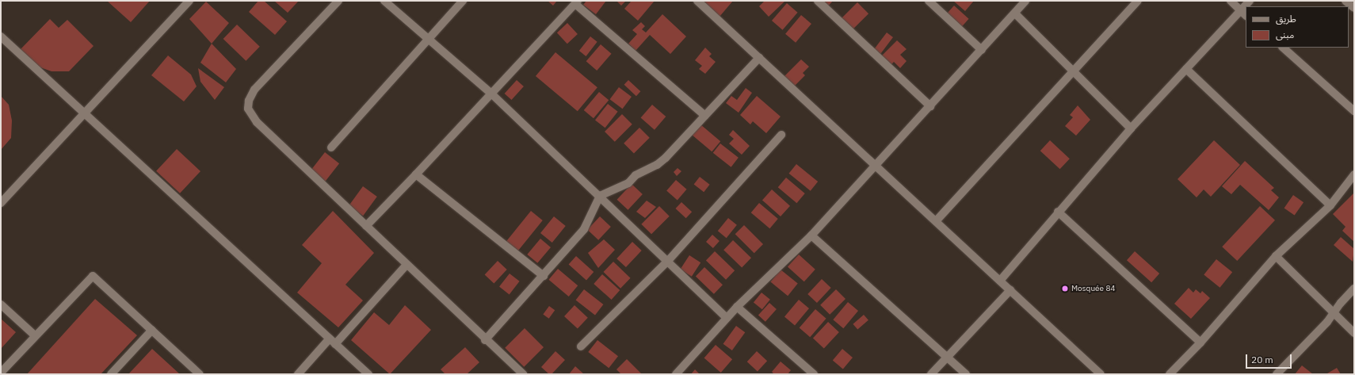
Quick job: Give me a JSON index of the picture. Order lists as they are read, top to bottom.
{
  "places": ["Mosquée 84"],
  "legend": ["طريق", "مبنى"],
  "scale_bar": "20 m"
}
